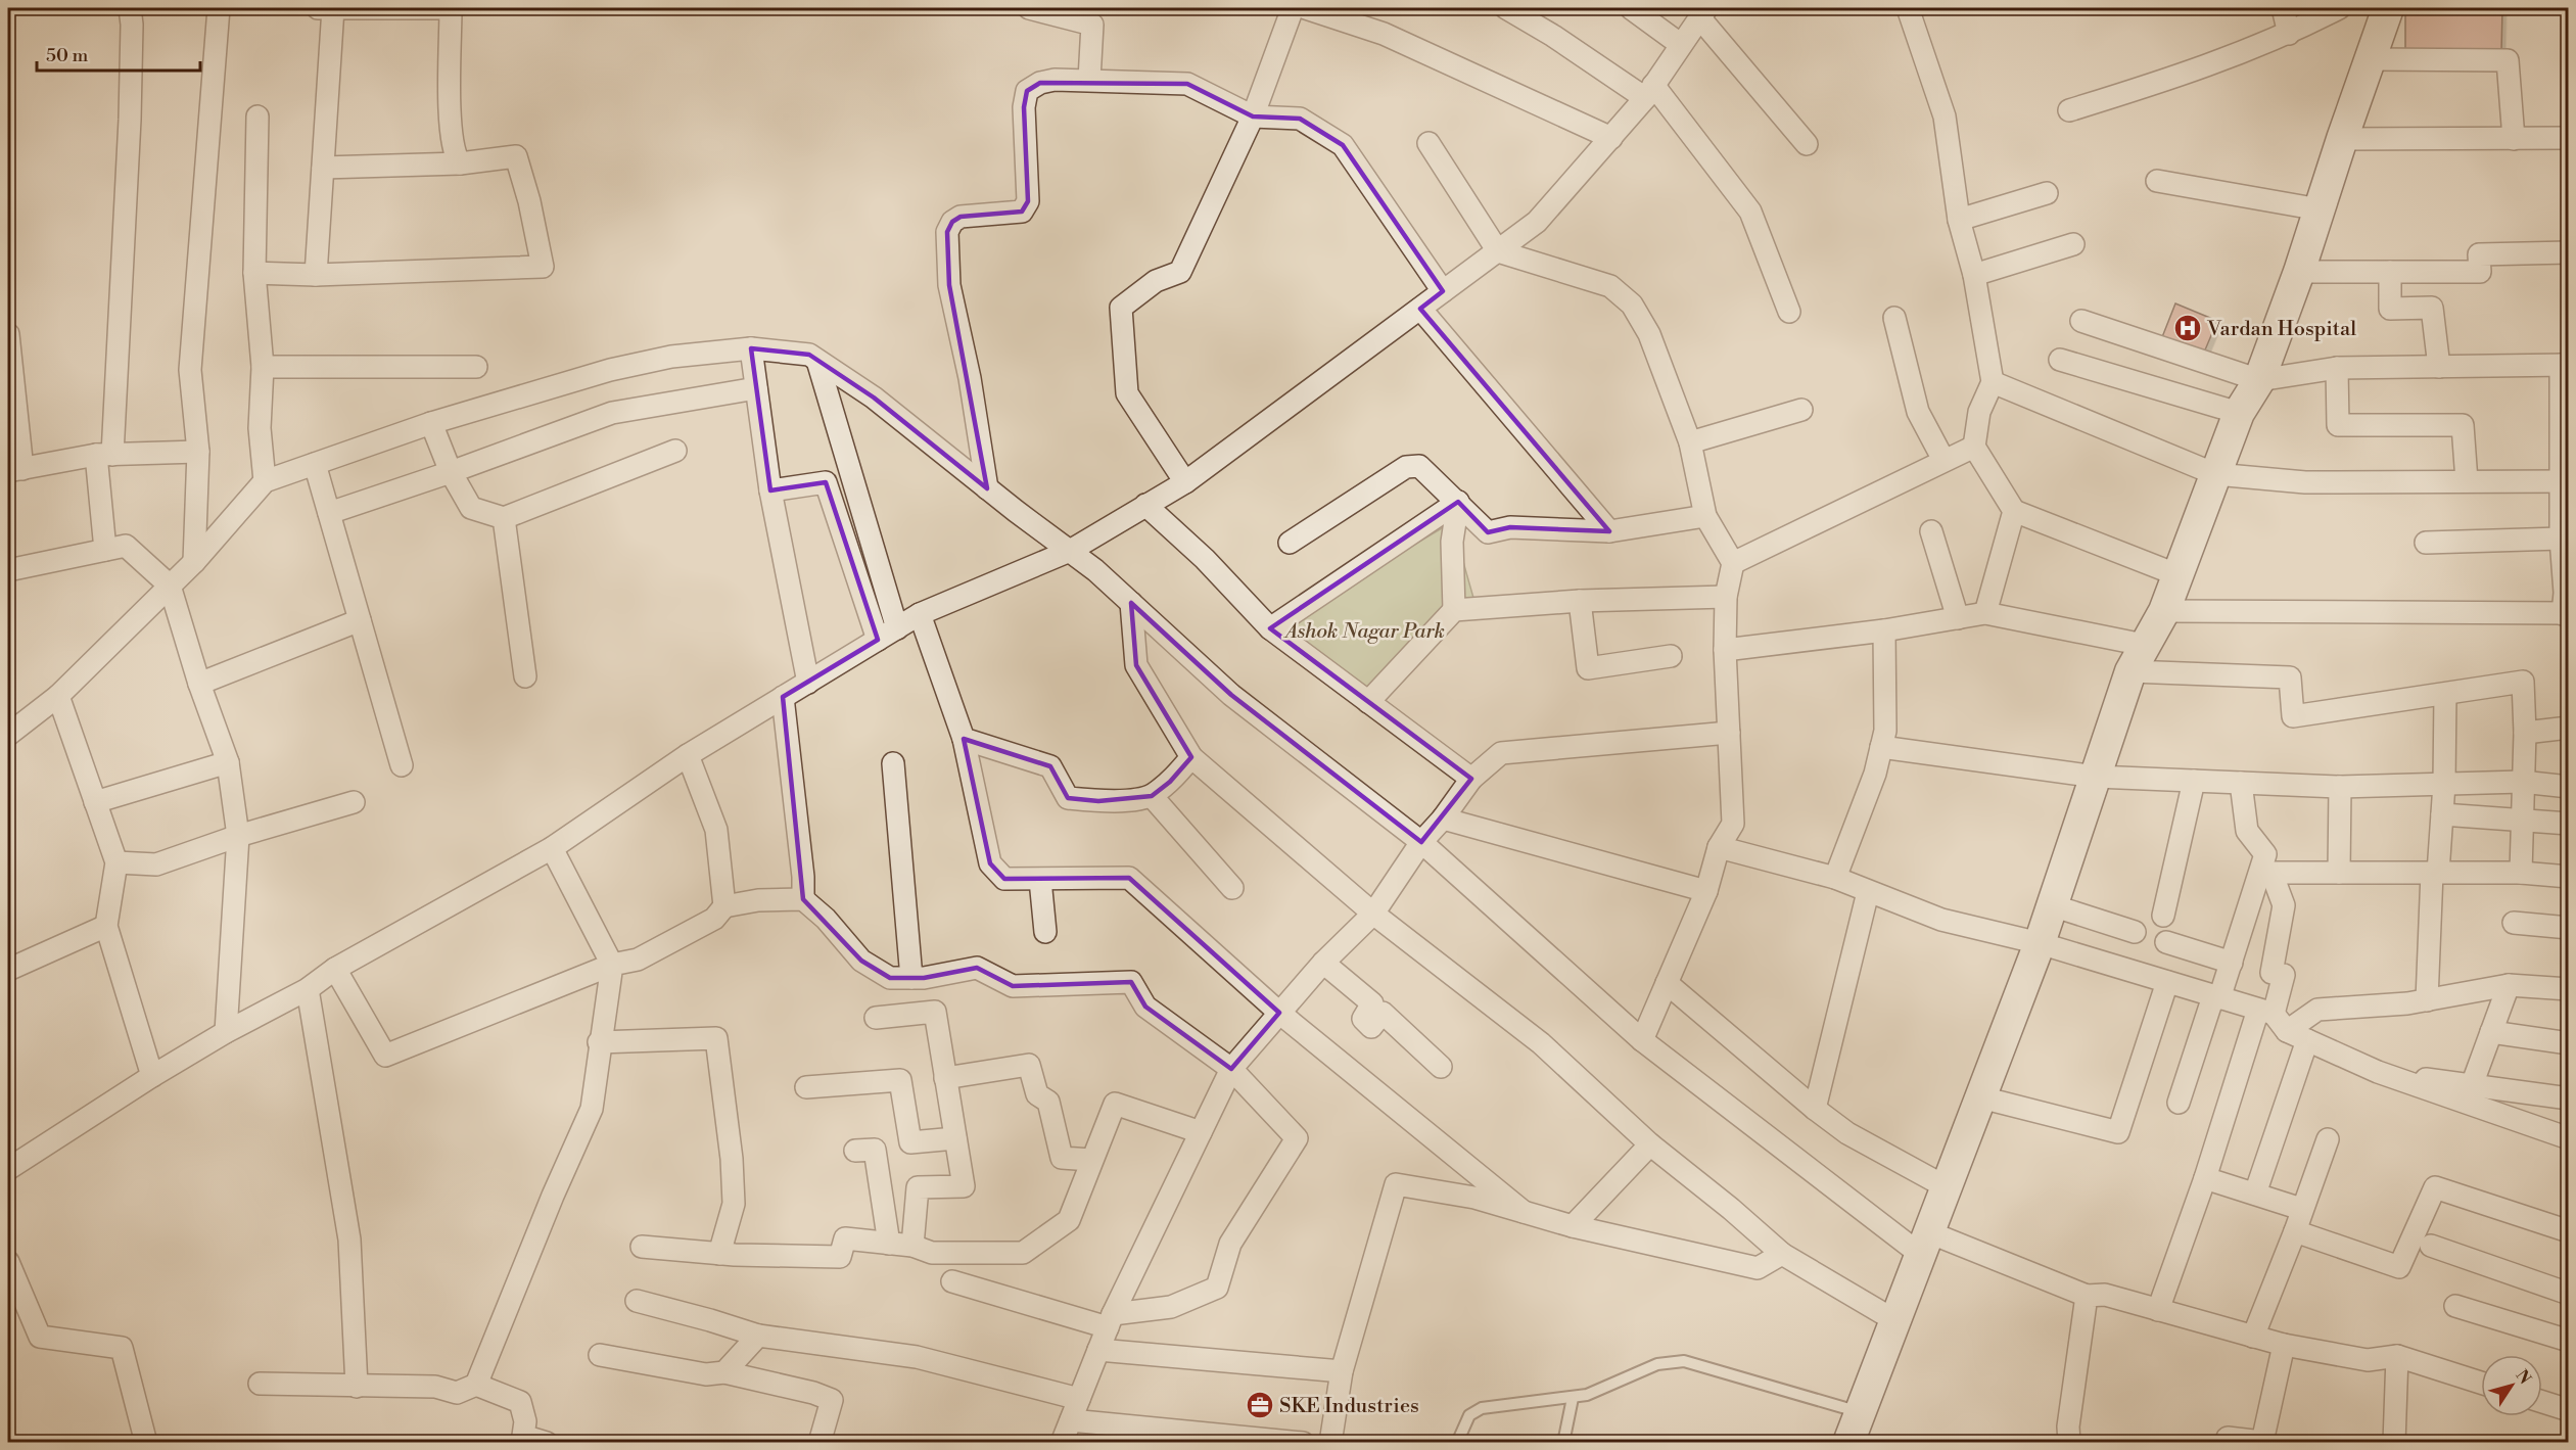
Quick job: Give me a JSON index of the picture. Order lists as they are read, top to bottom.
{
  "parks": ["Ashok Nagar Park"],
  "places": {
    "hospital": ["Vardan Hospital"],
    "office": ["SKE Industries"]
  },
  "scale_bar": "50 m",
  "north": "top right"
}
